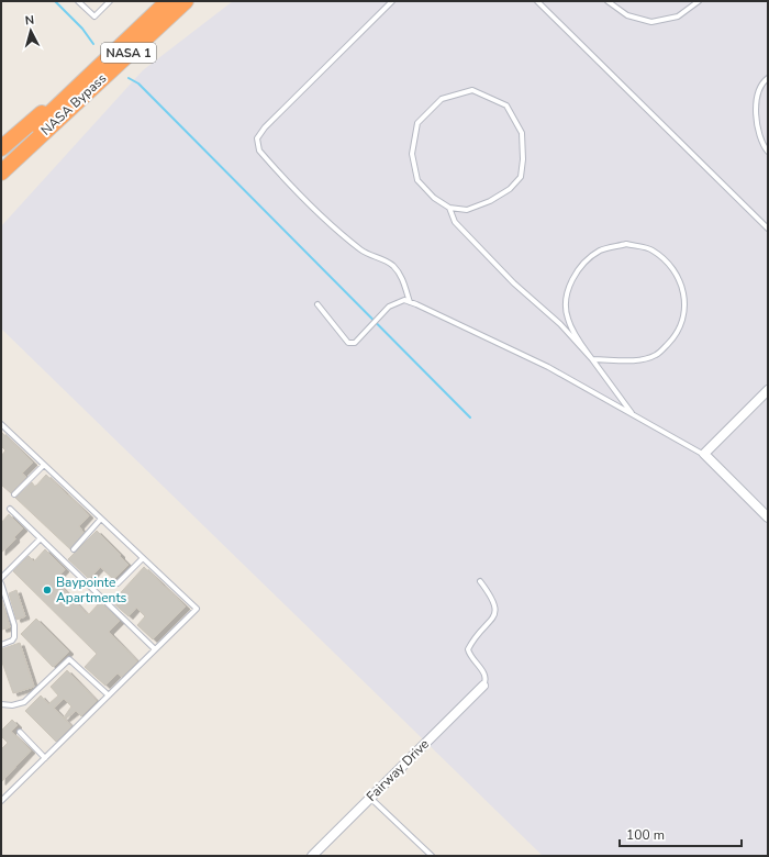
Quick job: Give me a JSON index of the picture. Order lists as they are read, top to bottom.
{
  "streets": {
    "highway": ["NASA 1", "NASA Bypass"],
    "street": ["Fairway Drive"]
  },
  "places": ["Baypointe Apartments"],
  "scale_bar": "100 m",
  "north": "top"
}
